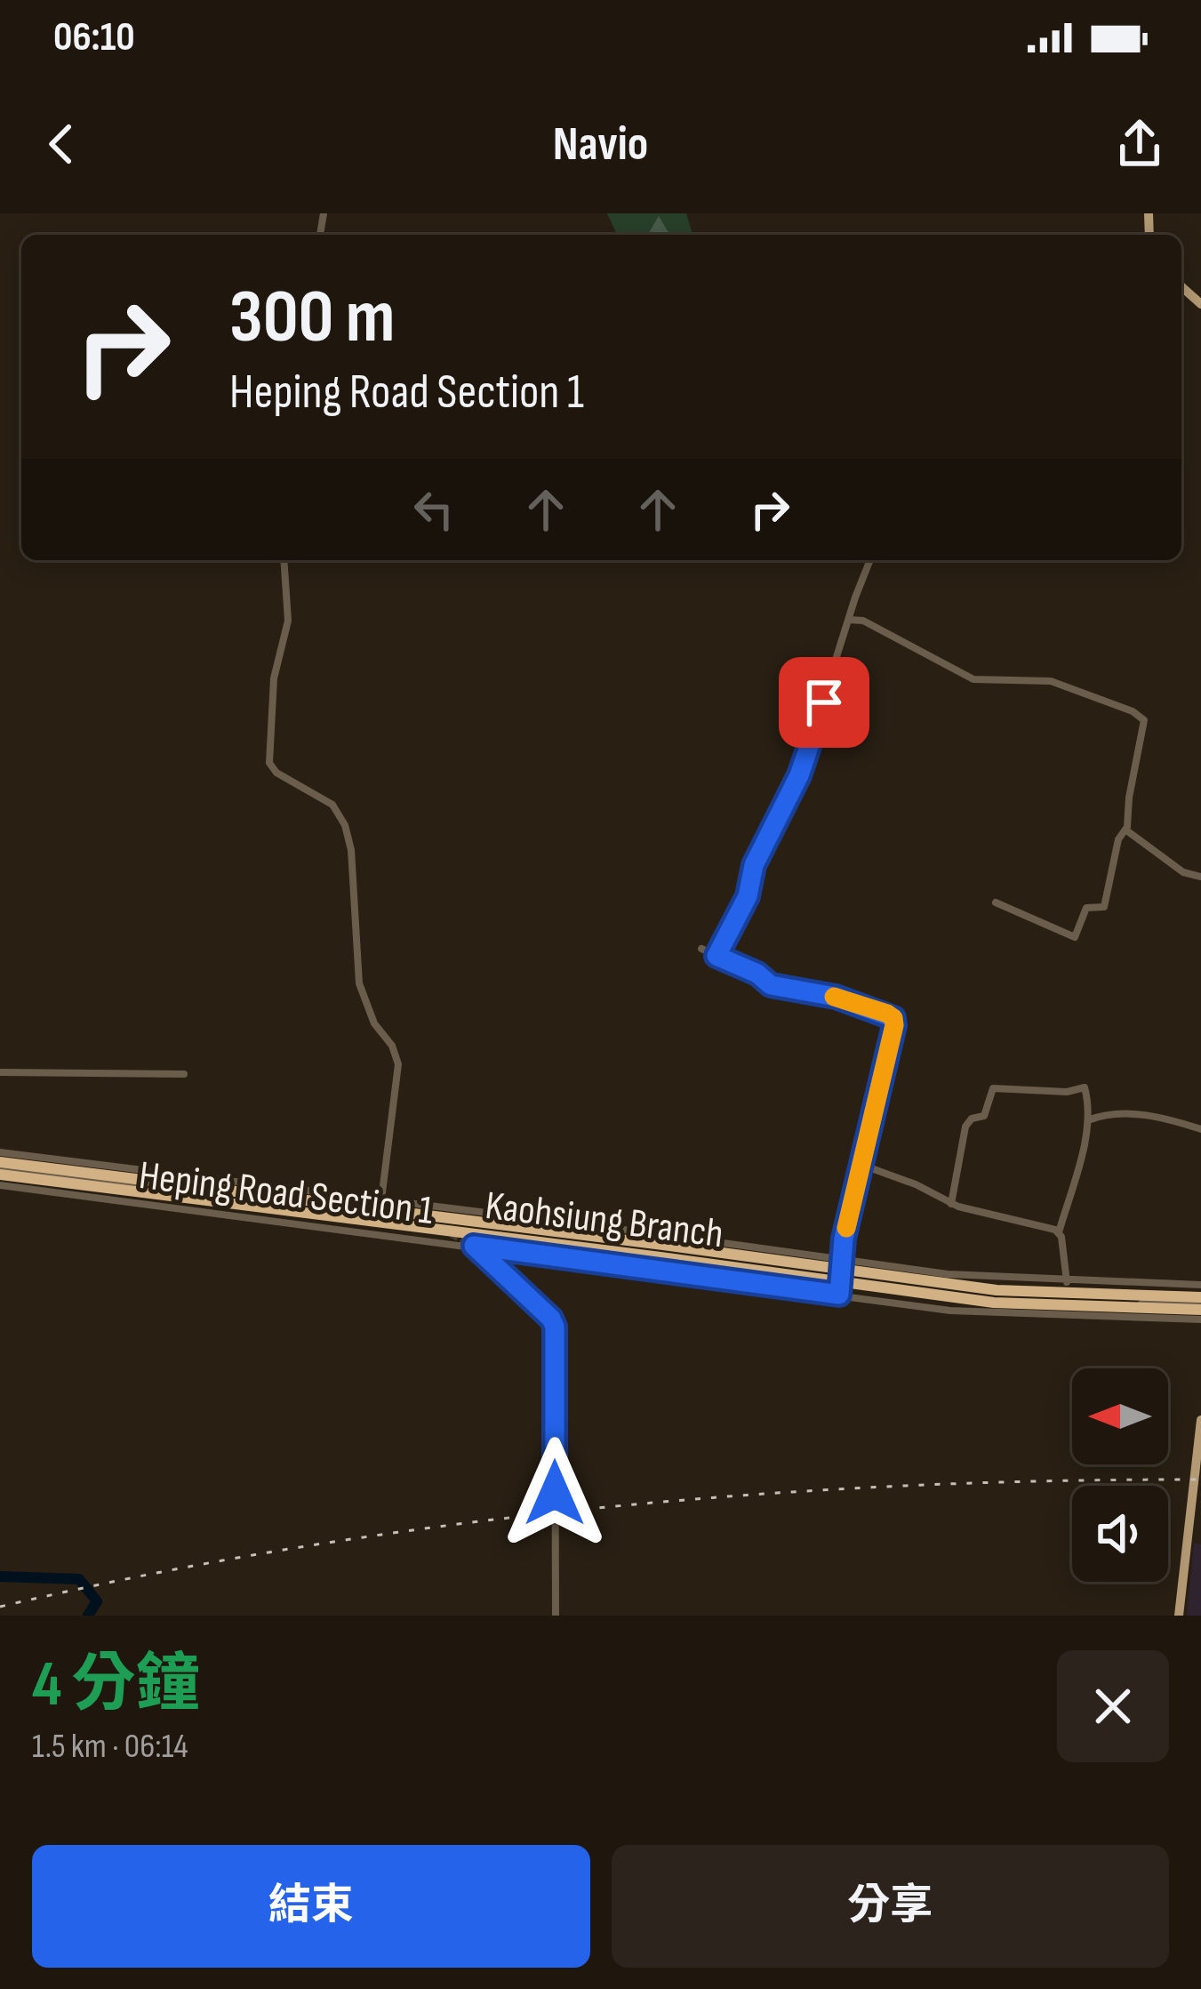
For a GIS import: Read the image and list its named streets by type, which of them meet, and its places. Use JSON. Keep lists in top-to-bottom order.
{
  "streets": {
    "highway": ["Kaohsiung Branch"],
    "street": ["Heping Road Section 1"]
  },
  "crossings": [
    ["Heping Road Section 1", "Kaohsiung Branch"]
  ],
  "north": "left",
  "page": {
    "status": "06:10",
    "header": "Navio",
    "turn": ["300 m", "Heping Road Section 1"],
    "heading": ["4 分鐘", "1.5 km · 06:14"],
    "buttons": ["結束", "分享"]
  }
}
